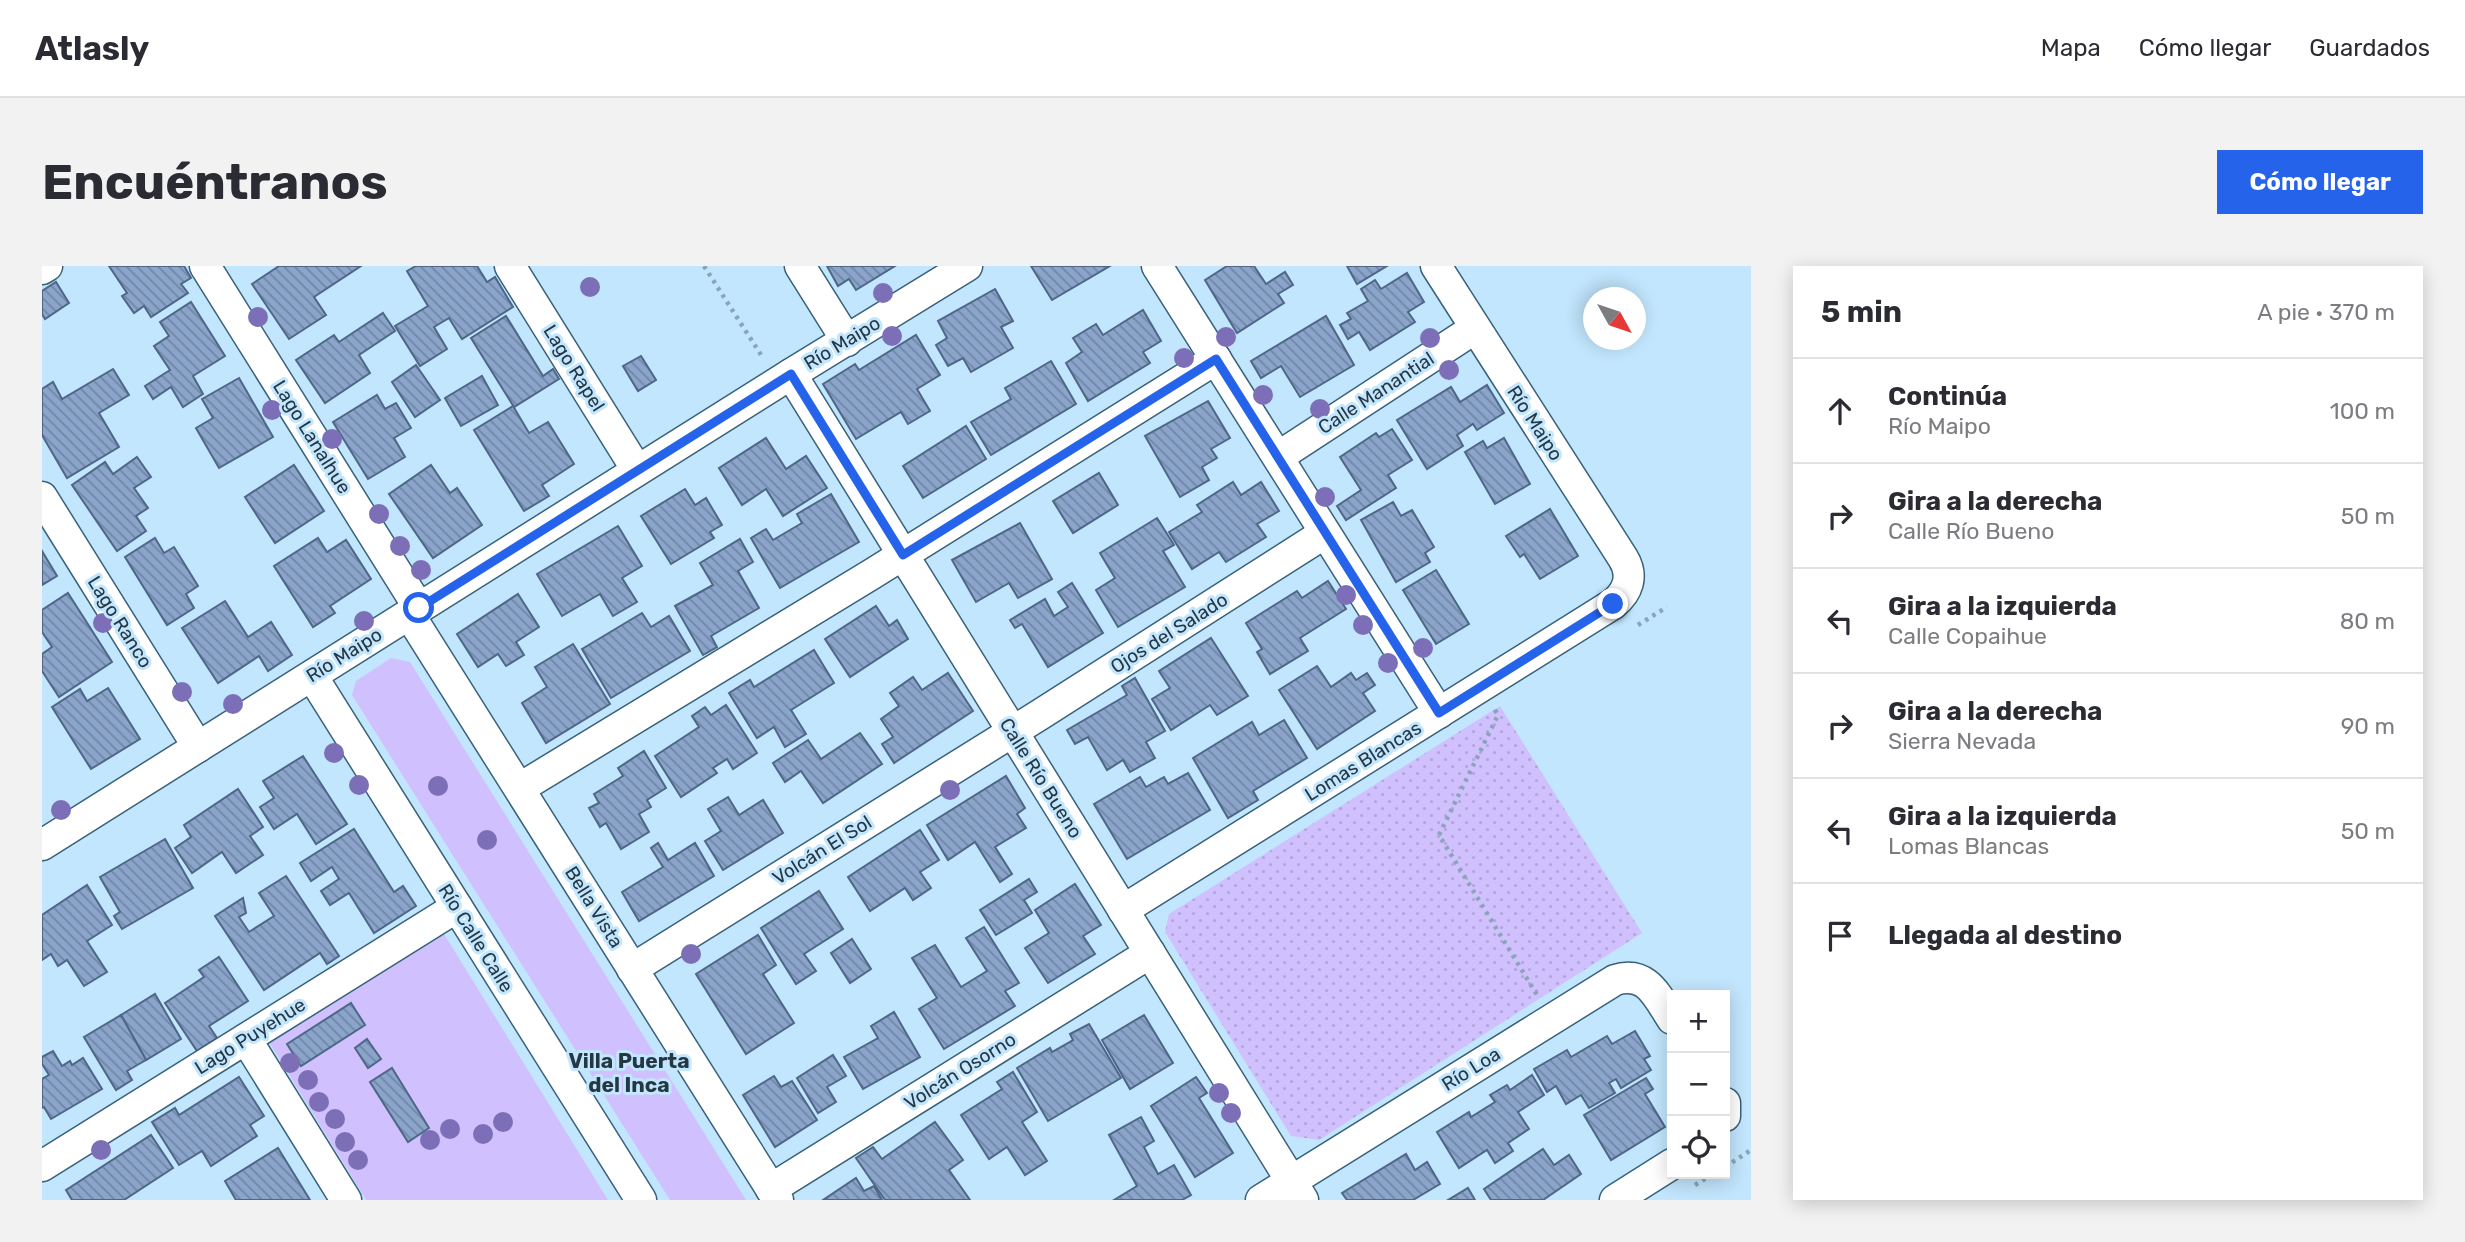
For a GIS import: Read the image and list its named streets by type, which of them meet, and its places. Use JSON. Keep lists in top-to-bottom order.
{
  "streets": {
    "street": [
      "Río Maipo",
      "Lago Rapel",
      "Calle Manantial",
      "Lago Lanalhue",
      "Lago Ranco",
      "Ojos del Salado",
      "Lomas Blancas",
      "Calle Río Bueno",
      "Volcán El Sol",
      "Bella Vista",
      "Río Calle Calle",
      "Lago Puyehue",
      "Río Loa",
      "Volcán Osorno"
    ]
  },
  "crossings": [
    ["Río Maipo", "Lago Rapel"],
    ["Río Maipo", "Calle Manantial"],
    ["Río Maipo", "Lago Lanalhue"],
    ["Río Maipo", "Lago Ranco"],
    ["Río Maipo", "Lomas Blancas"],
    ["Río Maipo", "Calle Río Bueno"],
    ["Río Maipo", "Bella Vista"],
    ["Río Maipo", "Río Calle Calle"],
    ["Lago Lanalhue", "Bella Vista"],
    ["Ojos del Salado", "Calle Río Bueno"],
    ["Ojos del Salado", "Volcán El Sol"],
    ["Lomas Blancas", "Calle Río Bueno"],
    ["Calle Río Bueno", "Volcán El Sol"],
    ["Calle Río Bueno", "Río Loa"],
    ["Calle Río Bueno", "Volcán Osorno"],
    ["Volcán El Sol", "Bella Vista"],
    ["Bella Vista", "Volcán Osorno"],
    ["Río Calle Calle", "Lago Puyehue"]
  ],
  "districts": ["Villa Puerta del Inca"],
  "north": "bottom right",
  "page": {
    "header": "Atlasly",
    "nav": ["Mapa", "Cómo llegar", "Guardados"],
    "buttons": "Cómo llegar",
    "title": "Encuéntranos",
    "heading": ["5 min", "A pie · 370 m"],
    "list": [
      ["Continúa", "Río Maipo", "100 m"],
      ["Gira a la derecha", "Calle Río Bueno", "50 m"],
      ["Gira a la izquierda", "Calle Copaihue", "80 m"],
      ["Gira a la derecha", "Sierra Nevada", "90 m"],
      ["Gira a la izquierda", "Lomas Blancas", "50 m"],
      "Llegada al destino"
    ],
    "map_buttons": ["+", "−"]
  }
}
